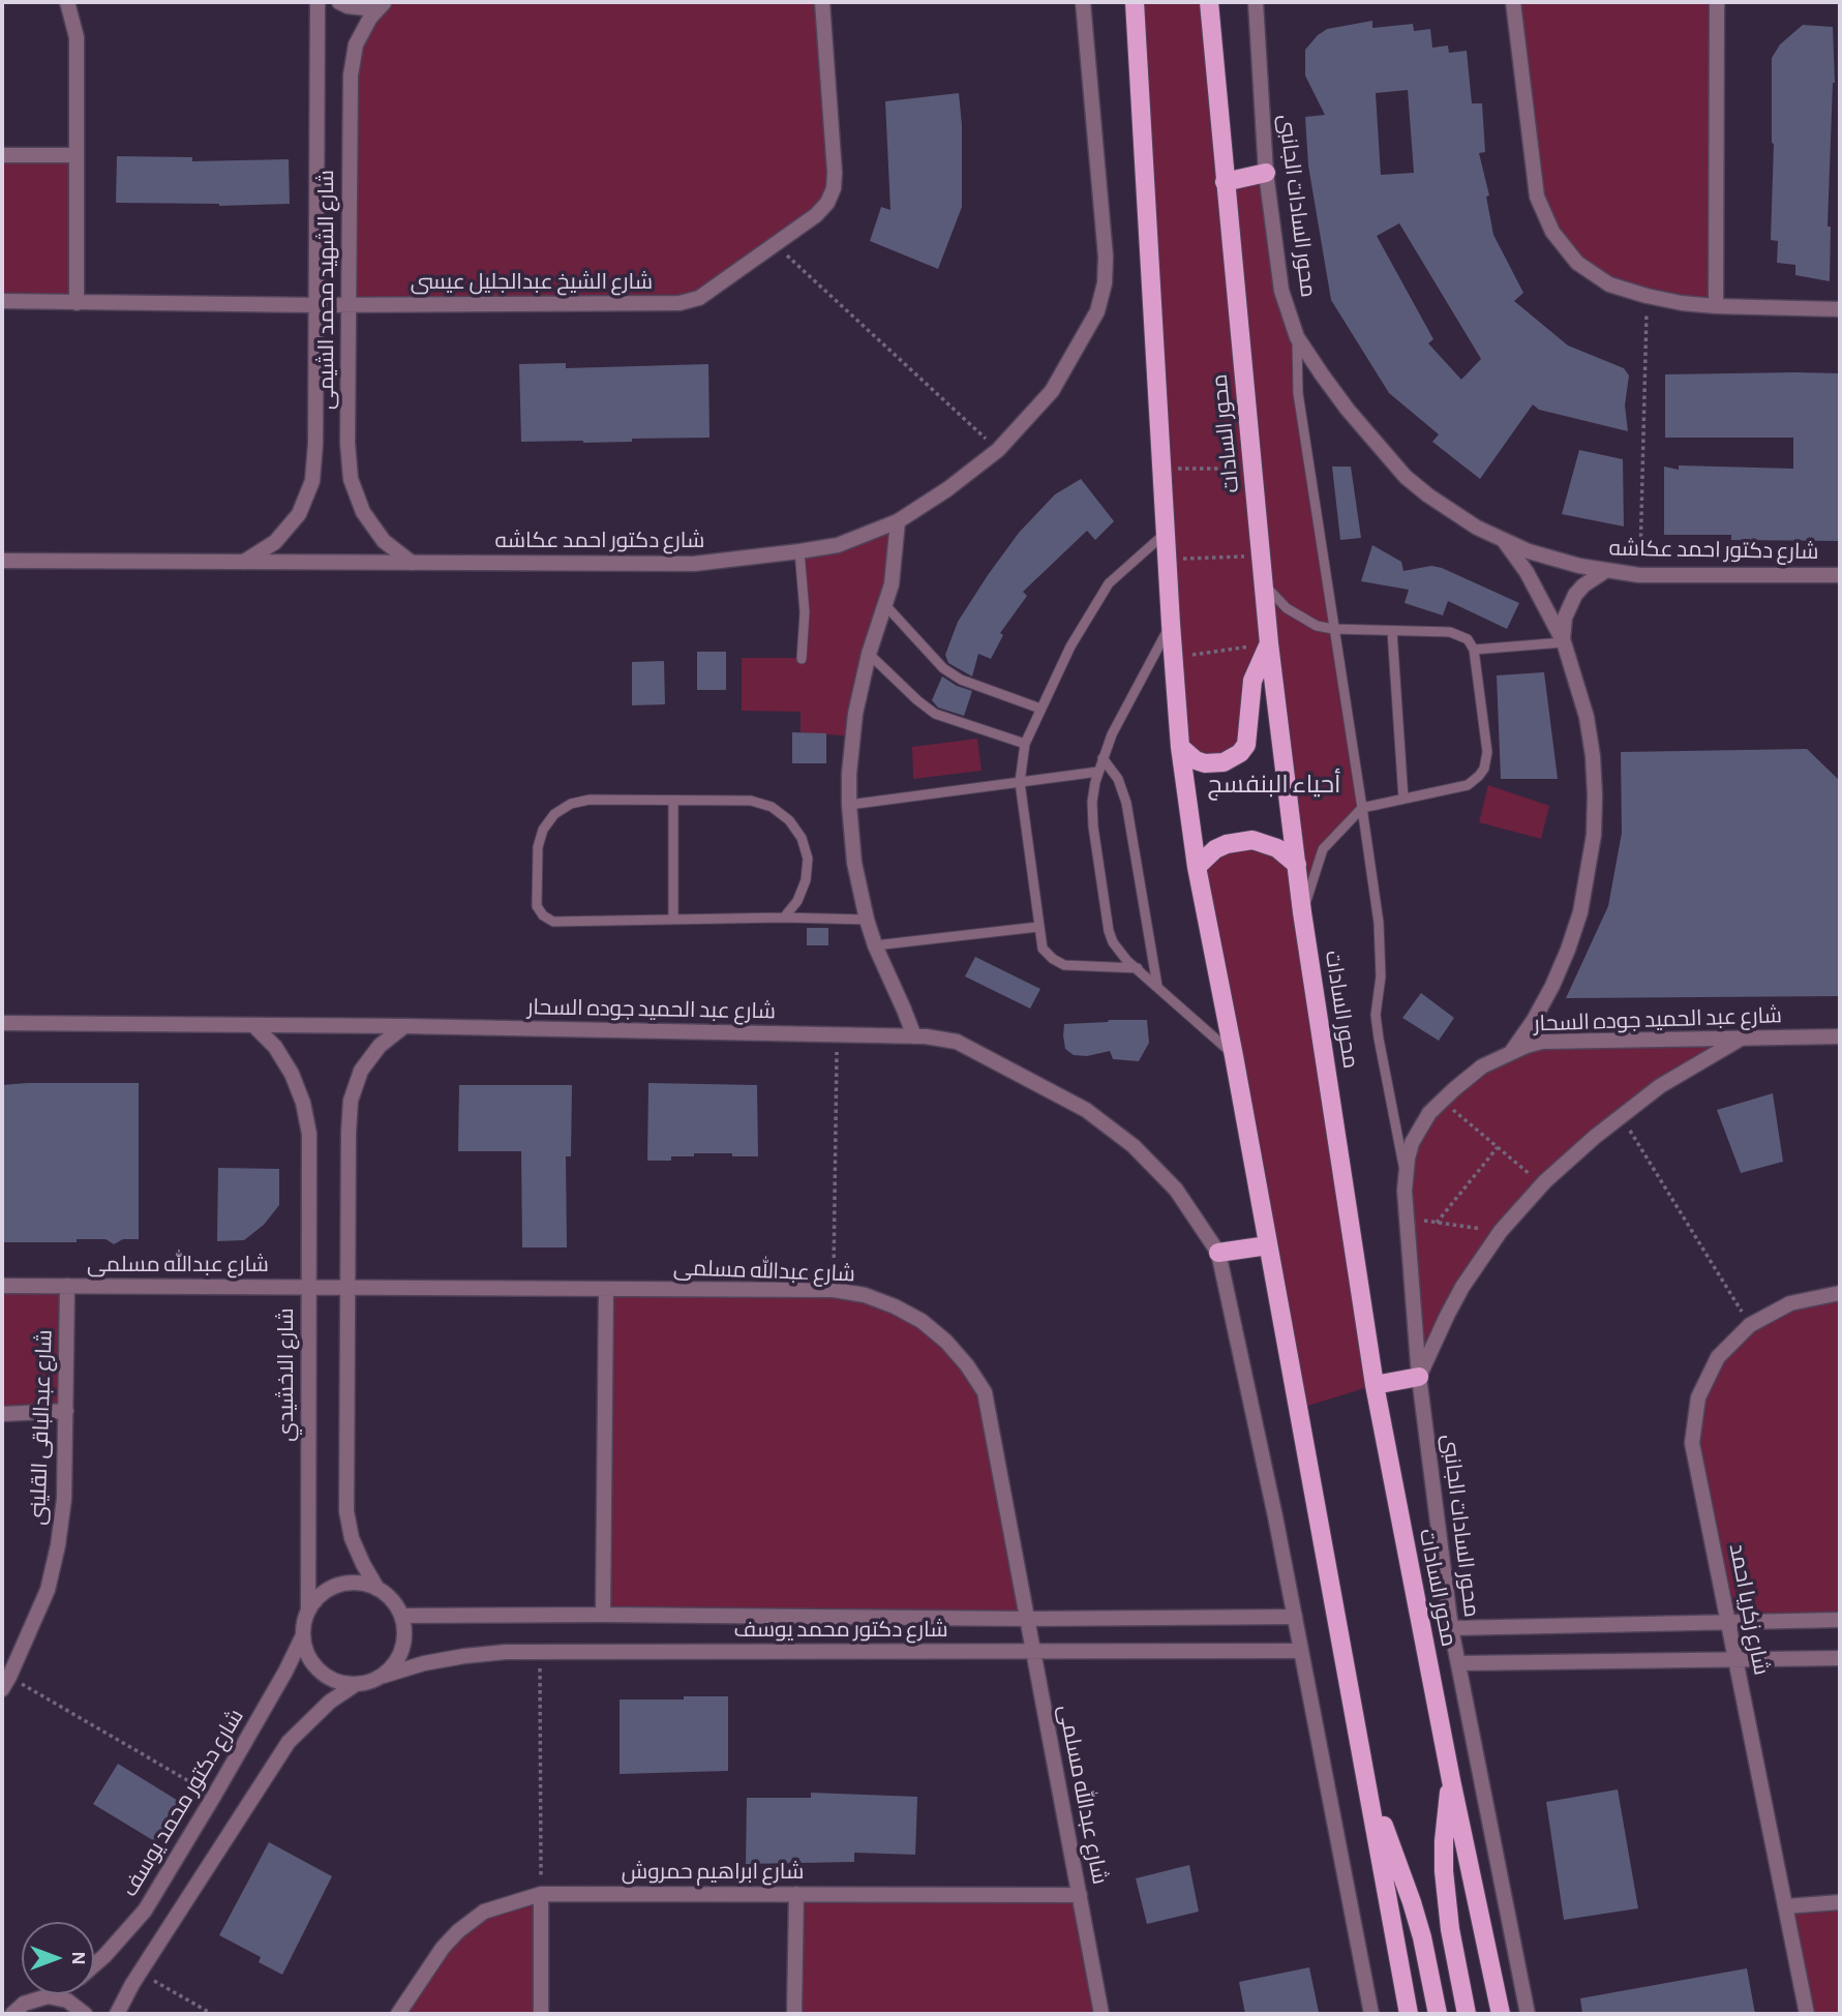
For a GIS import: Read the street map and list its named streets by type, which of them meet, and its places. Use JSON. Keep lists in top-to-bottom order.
{
  "streets": {
    "main road": ["محور السادات"],
    "street": [
      "محور السادات الجانبى",
      "شارع الشيخ عبدالجليل عيسى",
      "شارع الشهيد محمد الشيمى",
      "شارع دكتور احمد عكاشه",
      "شارع عبد الحميد جوده السحار",
      "شارع عبدالله مسلمى",
      "شارع الاخشيدي",
      "شارع عبدالباقى القلينى",
      "شارع زكريا احمد",
      "شارع دكتور محمد يوسف",
      "شارع ابراهيم حمروش"
    ]
  },
  "crossings": [
    ["محور السادات الجانبى", "شارع دكتور احمد عكاشه"],
    ["محور السادات الجانبى", "شارع عبد الحميد جوده السحار"],
    ["شارع الشيخ عبدالجليل عيسى", "شارع الشهيد محمد الشيمى"],
    ["شارع الشهيد محمد الشيمى", "شارع دكتور احمد عكاشه"],
    ["شارع عبد الحميد جوده السحار", "شارع الاخشيدي"],
    ["شارع عبدالله مسلمى", "شارع الاخشيدي"],
    ["شارع عبدالله مسلمى", "شارع عبدالباقى القلينى"],
    ["شارع عبدالله مسلمى", "شارع دكتور محمد يوسف"],
    ["شارع عبدالله مسلمى", "شارع ابراهيم حمروش"],
    ["شارع الاخشيدي", "شارع دكتور محمد يوسف"]
  ],
  "districts": ["أحياء البنفسج"],
  "north": "right"
}
